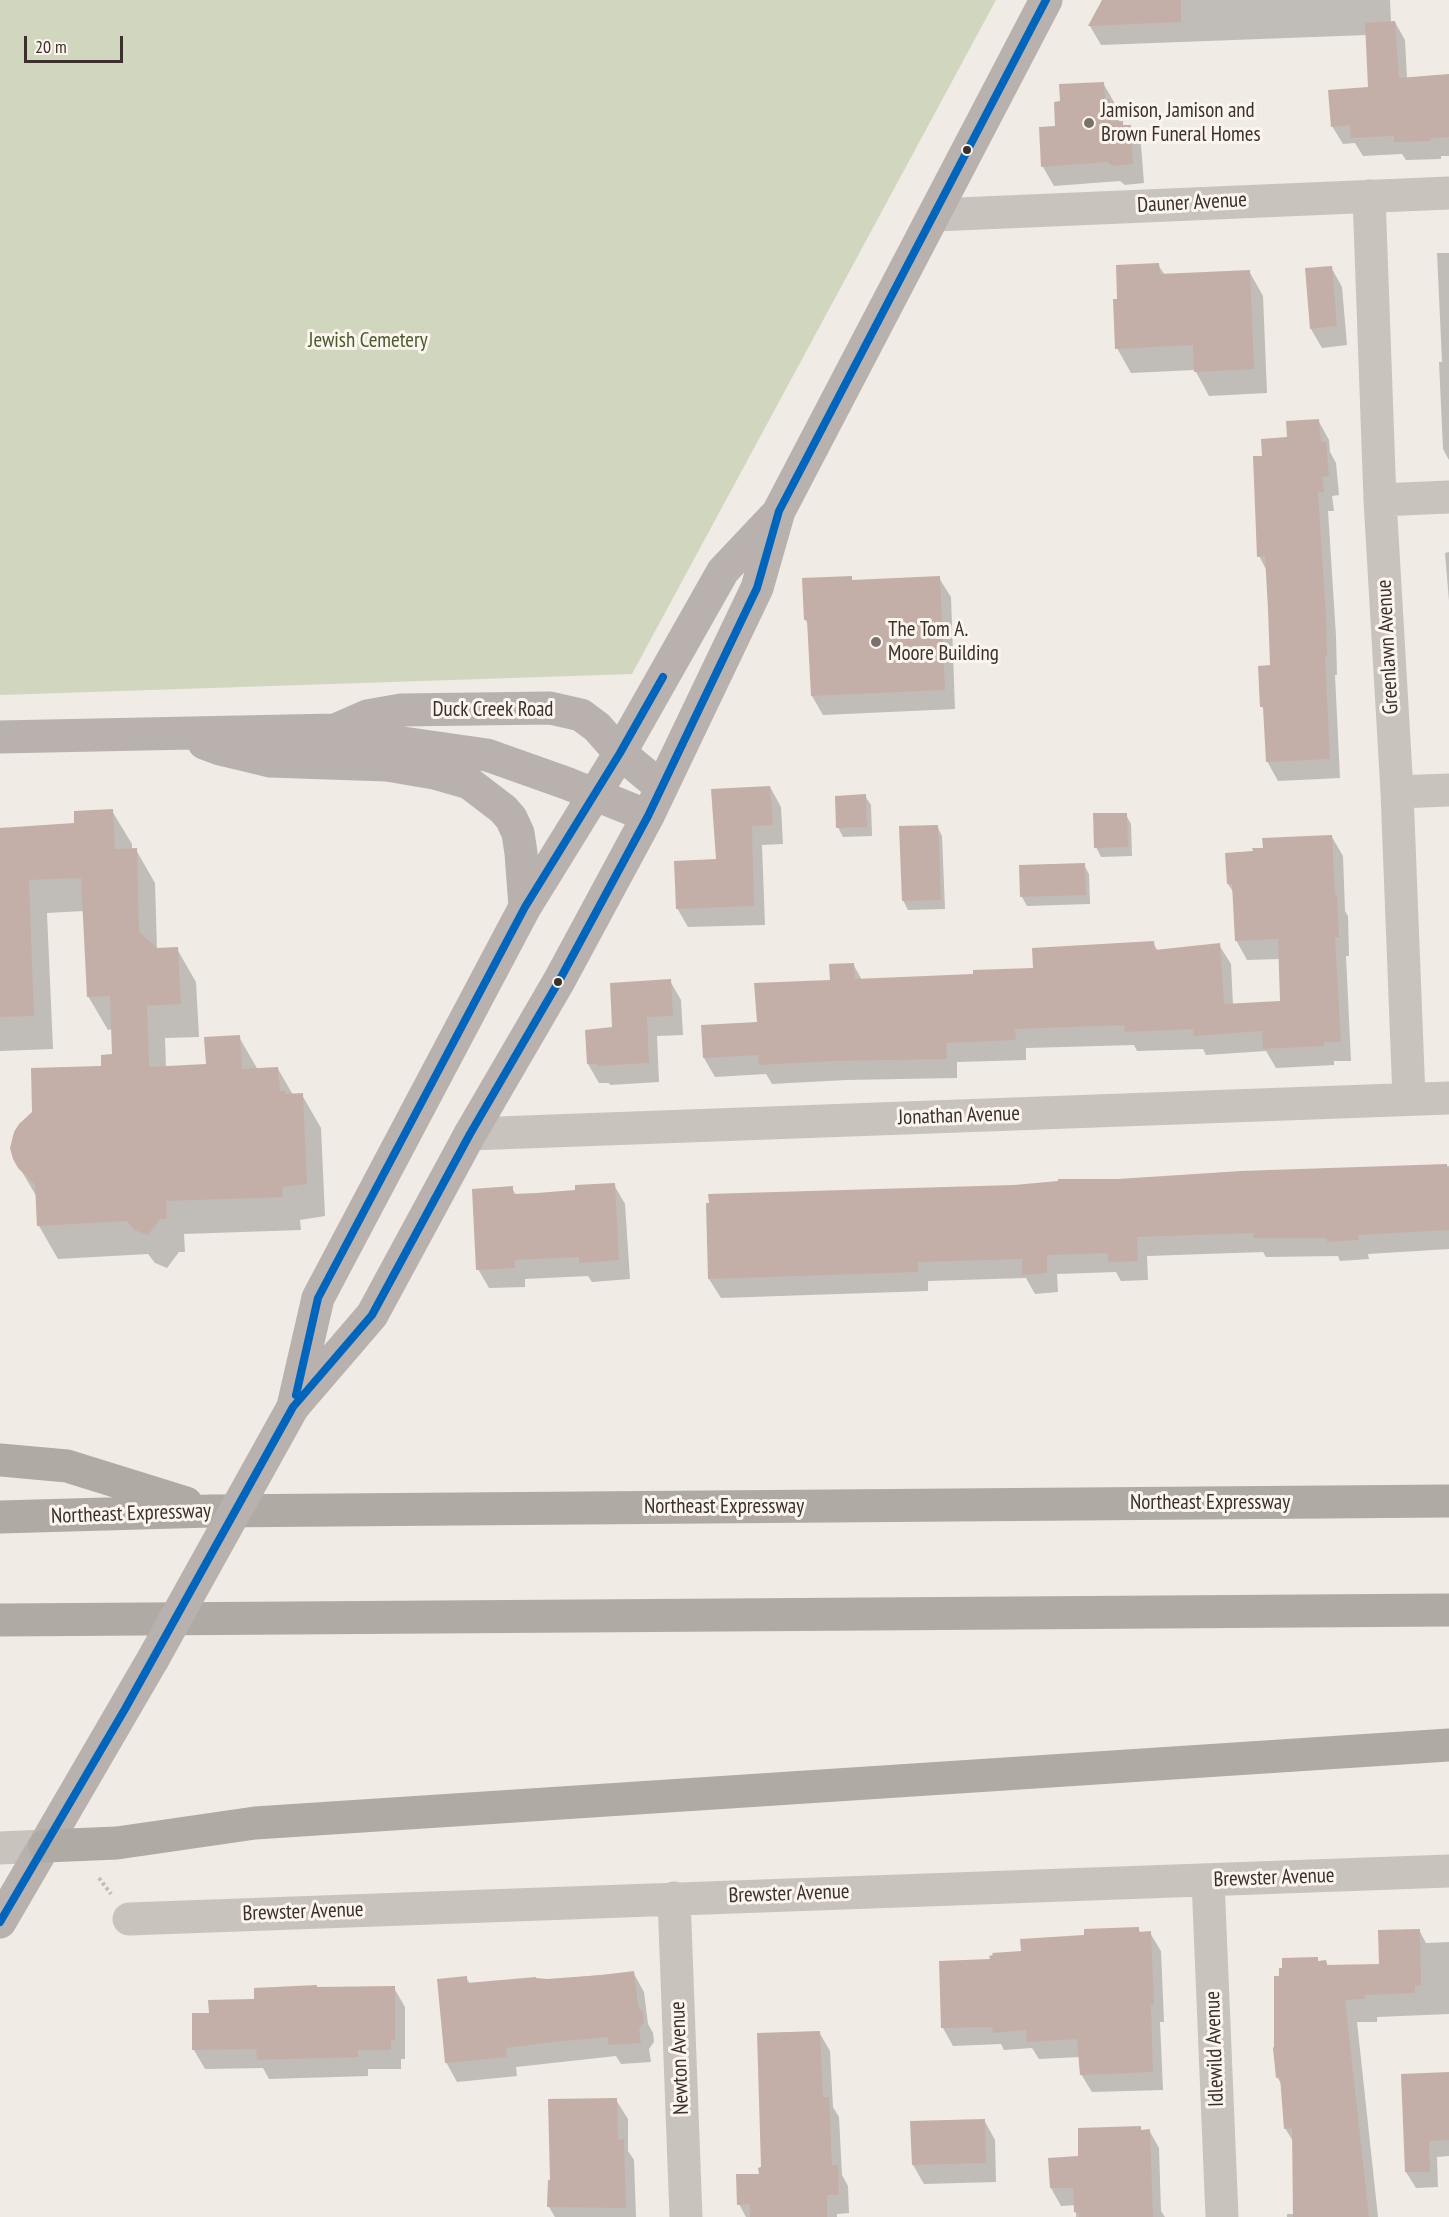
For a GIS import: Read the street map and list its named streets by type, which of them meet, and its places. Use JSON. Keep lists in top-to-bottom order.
{
  "streets": {
    "highway": ["Northeast Expressway"],
    "main road": ["Duck Creek Road"],
    "street": [
      "Dauner Avenue",
      "Greenlawn Avenue",
      "Jonathan Avenue",
      "Brewster Avenue",
      "Idlewild Avenue",
      "Newton Avenue"
    ]
  },
  "crossings": [
    ["Dauner Avenue", "Greenlawn Avenue"],
    ["Greenlawn Avenue", "Jonathan Avenue"],
    ["Brewster Avenue", "Idlewild Avenue"],
    ["Brewster Avenue", "Newton Avenue"]
  ],
  "parks": ["Jewish Cemetery"],
  "places": ["Jamison, Jamison and Brown Funeral Homes", "The Tom A. Moore Building"],
  "scale_bar": "20 m"
}
